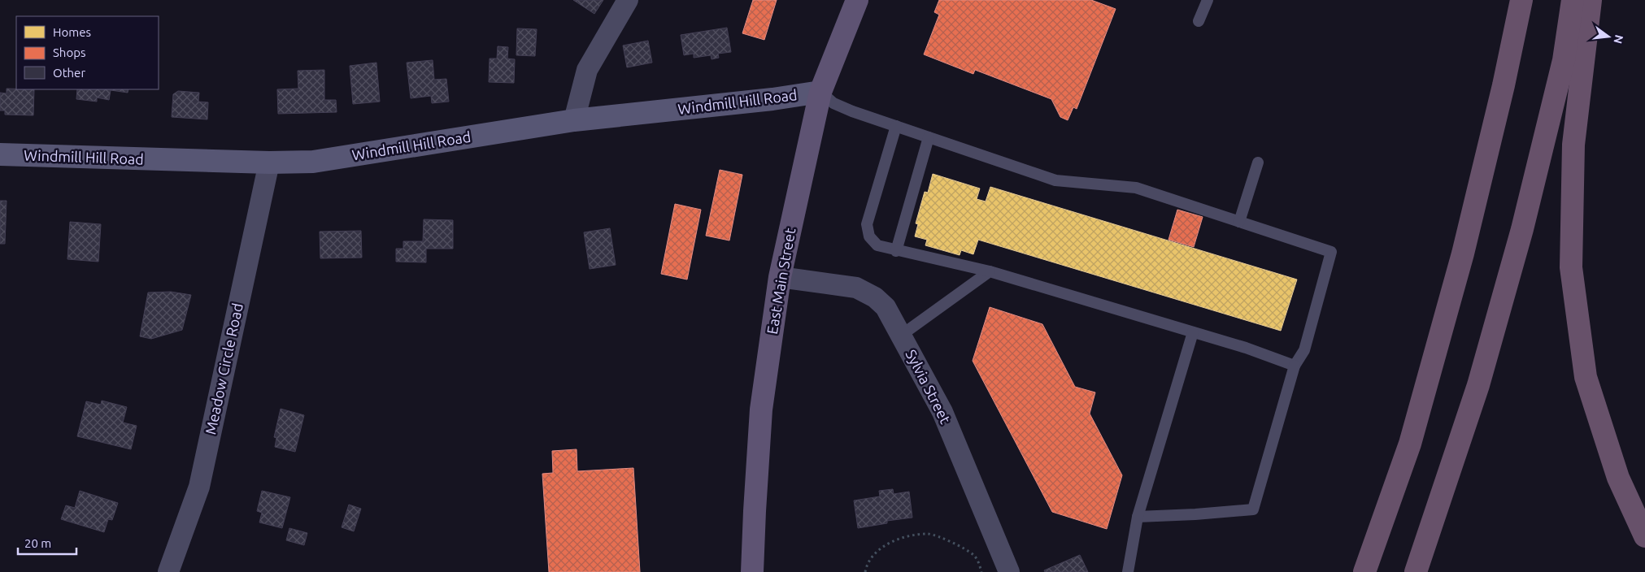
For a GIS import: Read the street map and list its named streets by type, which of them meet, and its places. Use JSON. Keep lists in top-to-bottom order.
{
  "streets": {
    "main road": ["East Main Street"],
    "street": ["Windmill Hill Road", "Meadow Circle Road", "Sylvia Street"]
  },
  "crossings": [
    ["Windmill Hill Road", "East Main Street"],
    ["Windmill Hill Road", "Meadow Circle Road"],
    ["East Main Street", "Sylvia Street"]
  ],
  "legend": ["Homes", "Shops", "Other"],
  "scale_bar": "20 m",
  "north": "right"
}
